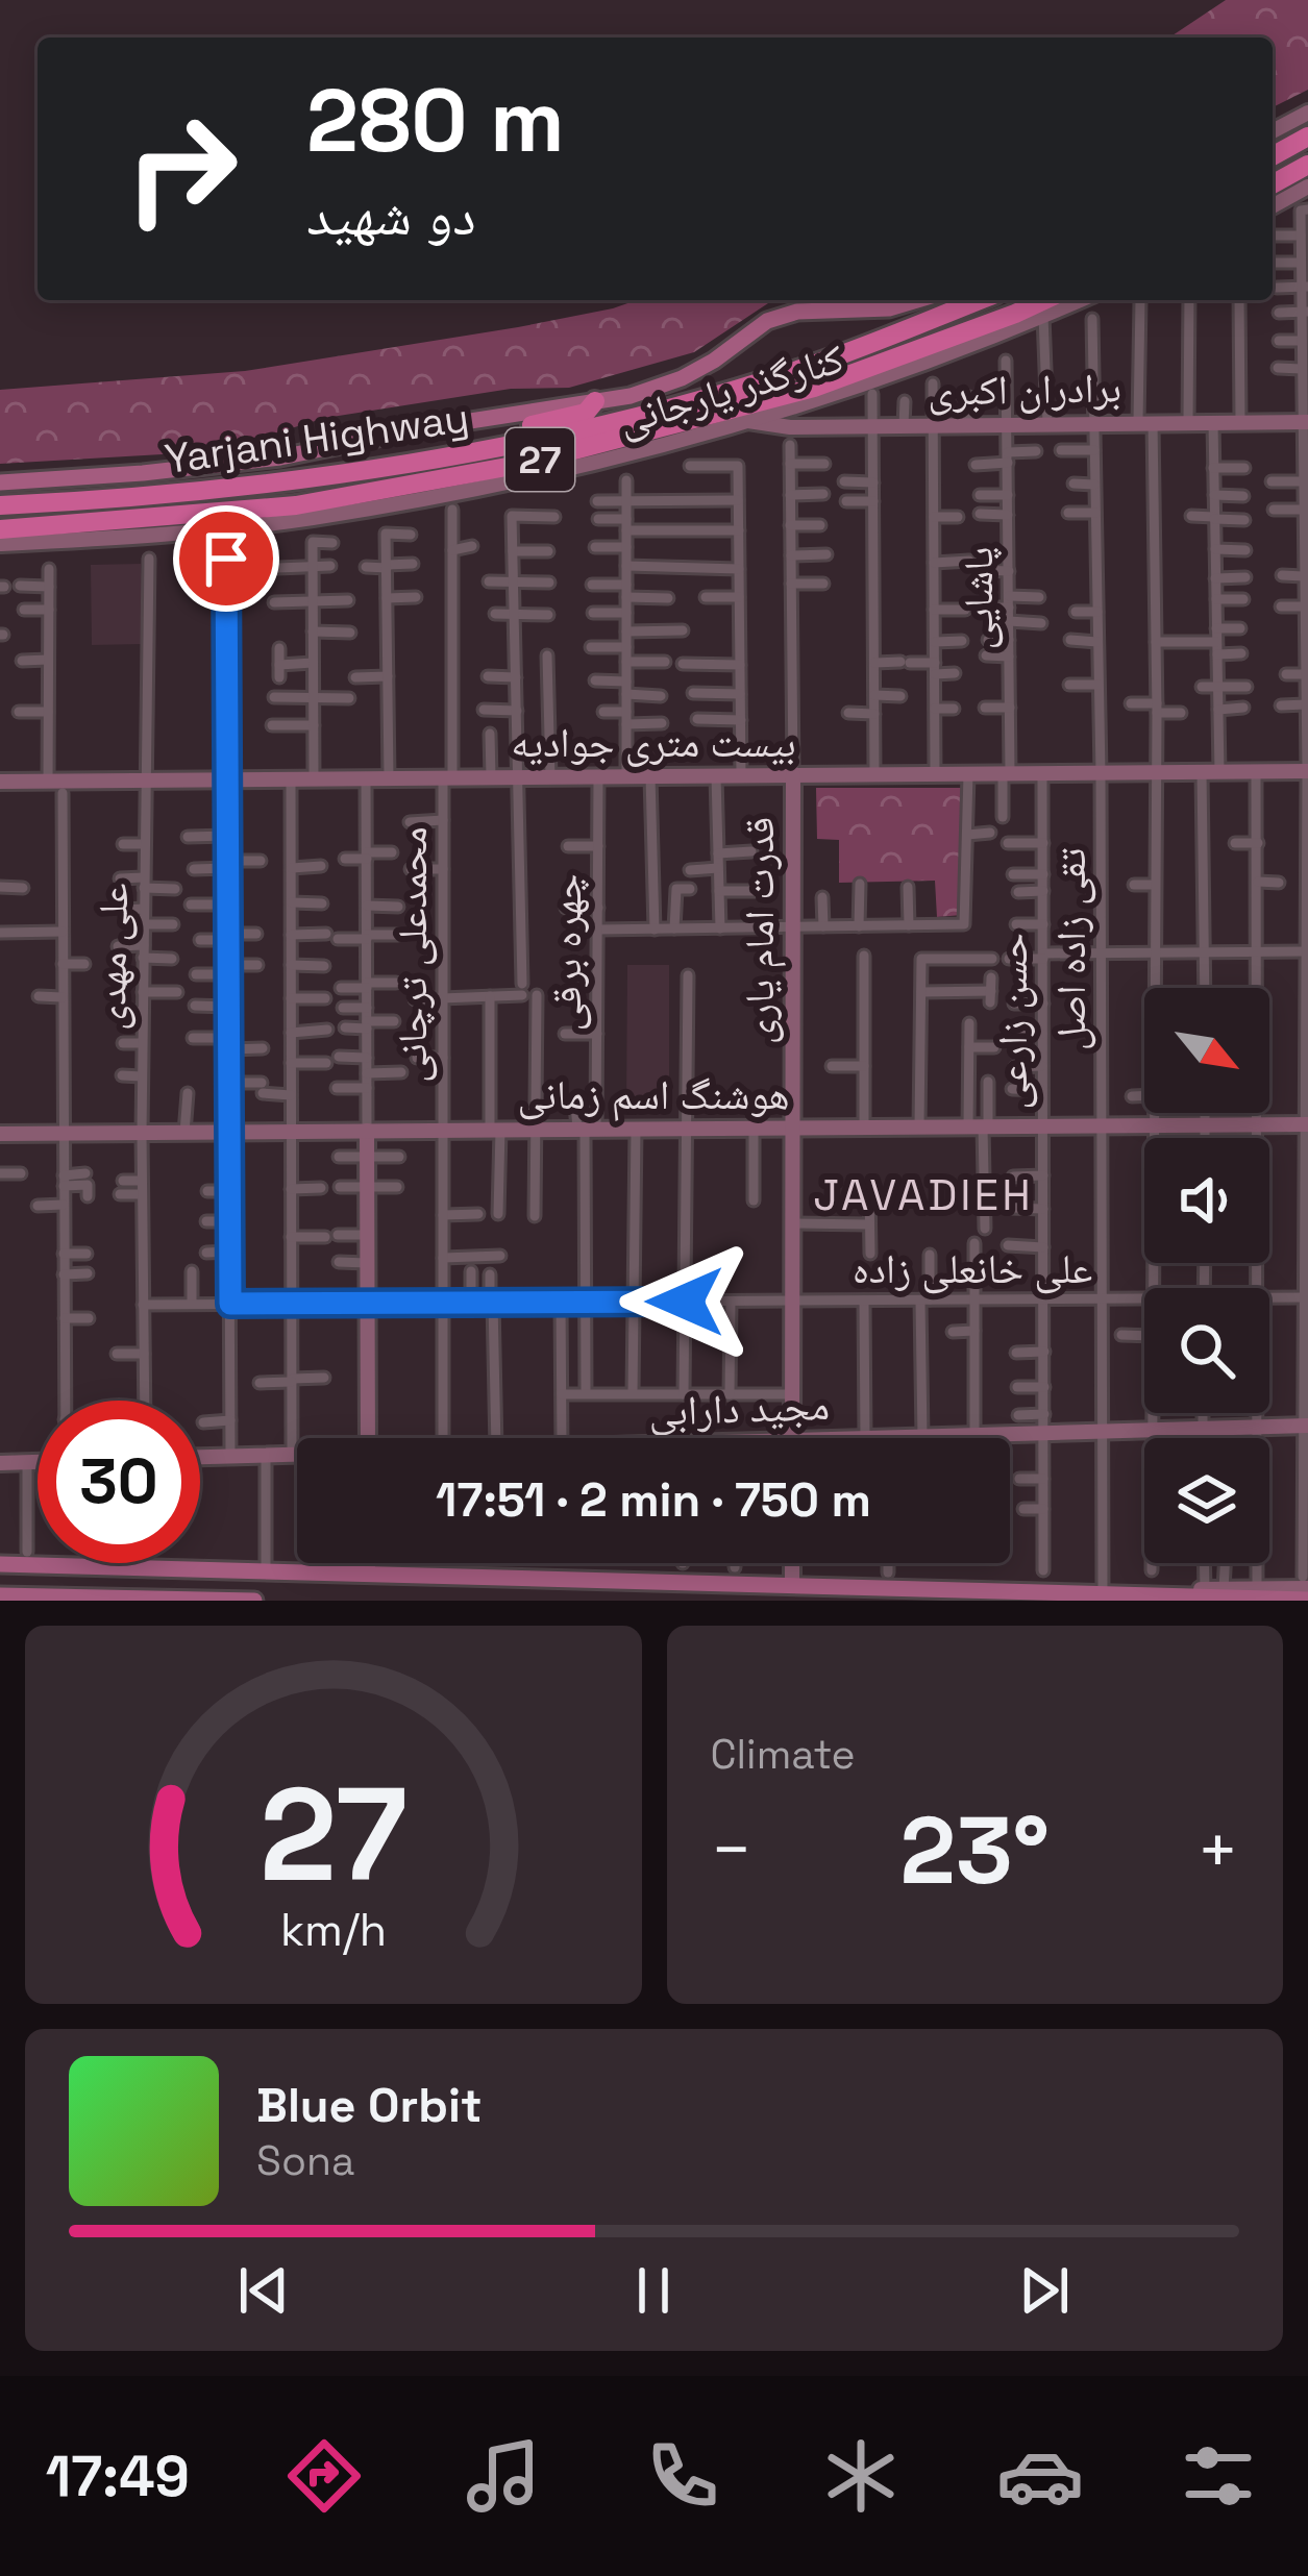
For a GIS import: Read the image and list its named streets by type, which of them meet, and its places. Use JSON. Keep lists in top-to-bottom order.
{
  "streets": {
    "highway": ["Yarjani Highway", "27"],
    "main road": ["کنارگذر یارجانی"],
    "street": [
      "برادران اکبری",
      "پاشایی",
      "بیست متری جوادیه",
      "قدرت امام یاری",
      "تقی زاده اصل",
      "چهره برقی",
      "محمدعلی ترچانی",
      "علی مهدی",
      "حسن زارعی",
      "هوشنگ اسم زمانی",
      "علی خانعلی زاده",
      "مجید دارابی"
    ]
  },
  "crossings": [
    ["کنارگذر یارجانی", "برادران اکبری"],
    ["برادران اکبری", "پاشایی"],
    ["برادران اکبری", "تقی زاده اصل"],
    ["پاشایی", "بیست متری جوادیه"],
    ["بیست متری جوادیه", "قدرت امام یاری"],
    ["بیست متری جوادیه", "تقی زاده اصل"],
    ["بیست متری جوادیه", "چهره برقی"],
    ["بیست متری جوادیه", "محمدعلی ترچانی"],
    ["بیست متری جوادیه", "علی مهدی"],
    ["بیست متری جوادیه", "حسن زارعی"],
    ["قدرت امام یاری", "هوشنگ اسم زمانی"],
    ["قدرت امام یاری", "علی خانعلی زاده"],
    ["تقی زاده اصل", "هوشنگ اسم زمانی"],
    ["تقی زاده اصل", "علی خانعلی زاده"],
    ["تقی زاده اصل", "مجید دارابی"],
    ["چهره برقی", "هوشنگ اسم زمانی"],
    ["محمدعلی ترچانی", "هوشنگ اسم زمانی"],
    ["محمدعلی ترچانی", "علی خانعلی زاده"],
    ["علی مهدی", "هوشنگ اسم زمانی"],
    ["علی مهدی", "علی خانعلی زاده"],
    ["حسن زارعی", "هوشنگ اسم زمانی"],
    ["حسن زارعی", "علی خانعلی زاده"],
    ["حسن زارعی", "مجید دارابی"]
  ],
  "districts": ["JAVADIEH"],
  "north": "bottom right",
  "page": {
    "turn": ["280 m", "دو شهید"],
    "limit": "30",
    "trip": "17:51 · 2 min · 750 m",
    "tile": "Climate",
    "heat": ["−", "23°", "+"],
    "song": ["Blue Orbit", "Sona"],
    "tabs": "17:49",
    "gauge": ["27", "km/h"]
  }
}
